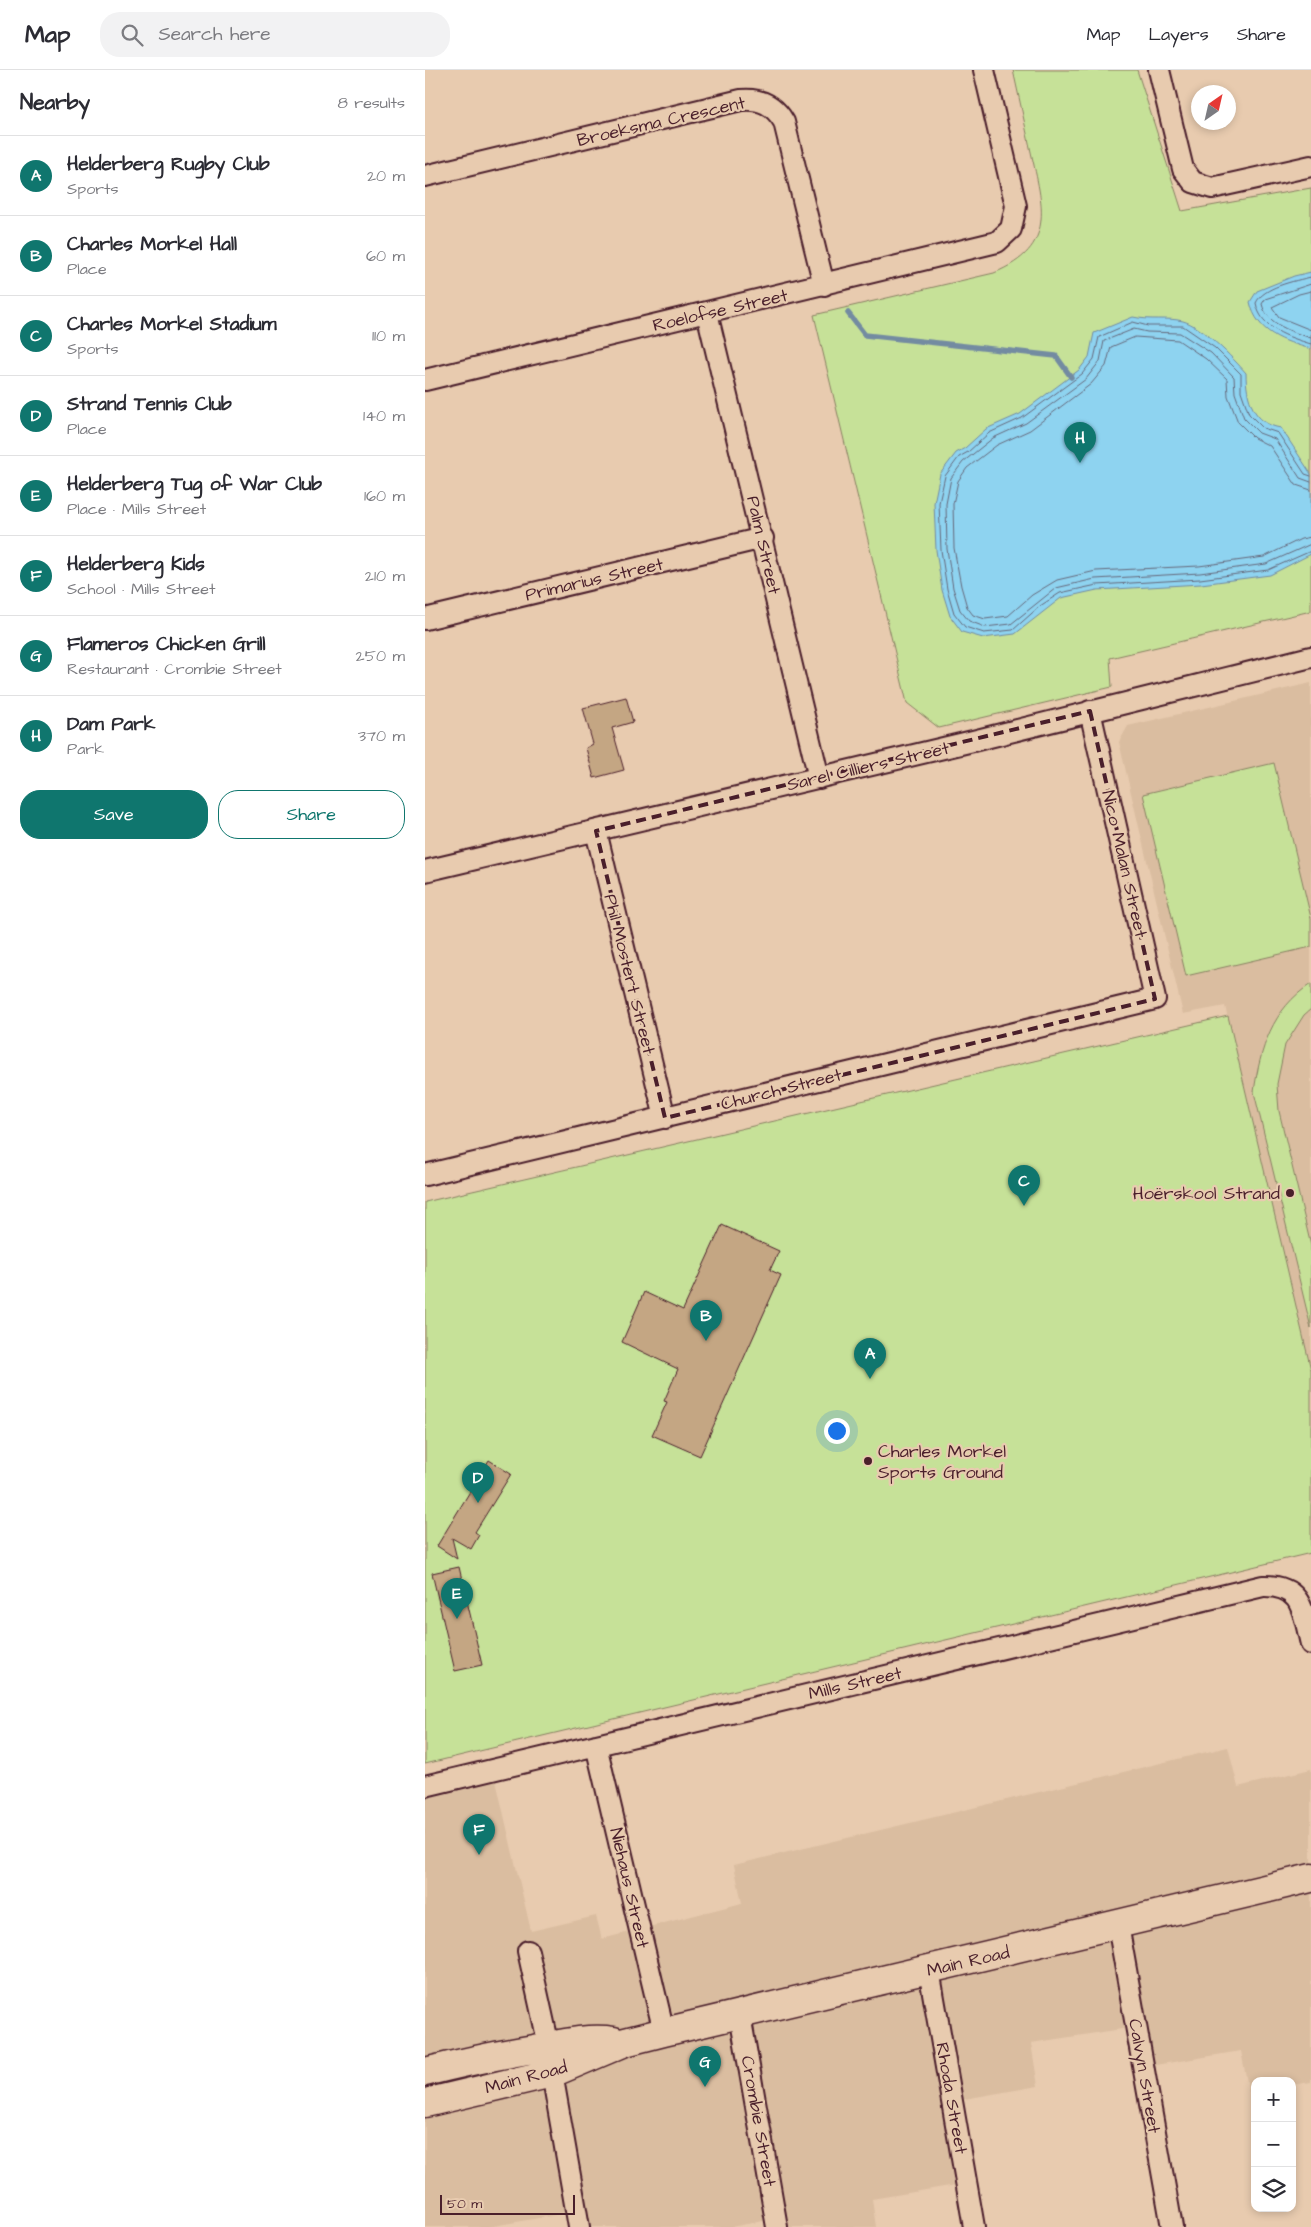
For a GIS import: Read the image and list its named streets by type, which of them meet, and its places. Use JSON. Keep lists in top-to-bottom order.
{
  "streets": {
    "main road": ["Main Road"],
    "street": [
      "Broeksma Crescent",
      "Roelofse Street",
      "Palm Street",
      "Primarius Street",
      "Sarel Cilliers Street",
      "Nico Malan Street",
      "Phil Mostert Street",
      "Church Street",
      "Mills Street",
      "Niehaus Street",
      "Calvyn Street",
      "Rhoda Street",
      "Crombie Street"
    ]
  },
  "crossings": [
    ["Broeksma Crescent", "Roelofse Street"],
    ["Roelofse Street", "Palm Street"],
    ["Palm Street", "Primarius Street"],
    ["Palm Street", "Sarel Cilliers Street"],
    ["Sarel Cilliers Street", "Nico Malan Street"],
    ["Sarel Cilliers Street", "Phil Mostert Street"],
    ["Nico Malan Street", "Church Street"],
    ["Phil Mostert Street", "Church Street"],
    ["Mills Street", "Niehaus Street"],
    ["Niehaus Street", "Main Road"],
    ["Main Road", "Calvyn Street"],
    ["Main Road", "Rhoda Street"],
    ["Main Road", "Crombie Street"]
  ],
  "places": ["Hoërskool Strand", "Charles Morkel Sports Ground"],
  "scale_bar": "50 m",
  "north": "top right",
  "page": {
    "header": "Map",
    "search": "Search here",
    "nav": ["Map", "Layers", "Share"],
    "heading": ["Nearby", "8 results"],
    "list": [
      {
        "mark": "A",
        "name": "Helderberg Rugby Club",
        "note": "Sports",
        "value": "20 m"
      },
      {
        "mark": "B",
        "name": "Charles Morkel Hall",
        "note": "Place",
        "value": "60 m"
      },
      {
        "mark": "C",
        "name": "Charles Morkel Stadium",
        "note": "Sports",
        "value": "110 m"
      },
      {
        "mark": "D",
        "name": "Strand Tennis Club",
        "note": "Place",
        "value": "140 m"
      },
      {
        "mark": "E",
        "name": "Helderberg Tug of War Club",
        "note": "Place · Mills Street",
        "value": "160 m"
      },
      {
        "mark": "F",
        "name": "Helderberg Kids",
        "note": "School · Mills Street",
        "value": "210 m"
      },
      {
        "mark": "G",
        "name": "Flameros Chicken Grill",
        "note": "Restaurant · Crombie Street",
        "value": "250 m"
      },
      {
        "mark": "H",
        "name": "Dam Park",
        "note": "Park",
        "value": "370 m"
      }
    ],
    "pins": [
      "H",
      "C",
      "B",
      "A",
      "D",
      "E",
      "F",
      "G"
    ],
    "buttons": ["Save", "Share"],
    "map_buttons": ["+", "−"],
    "scale": "50 m"
  }
}
